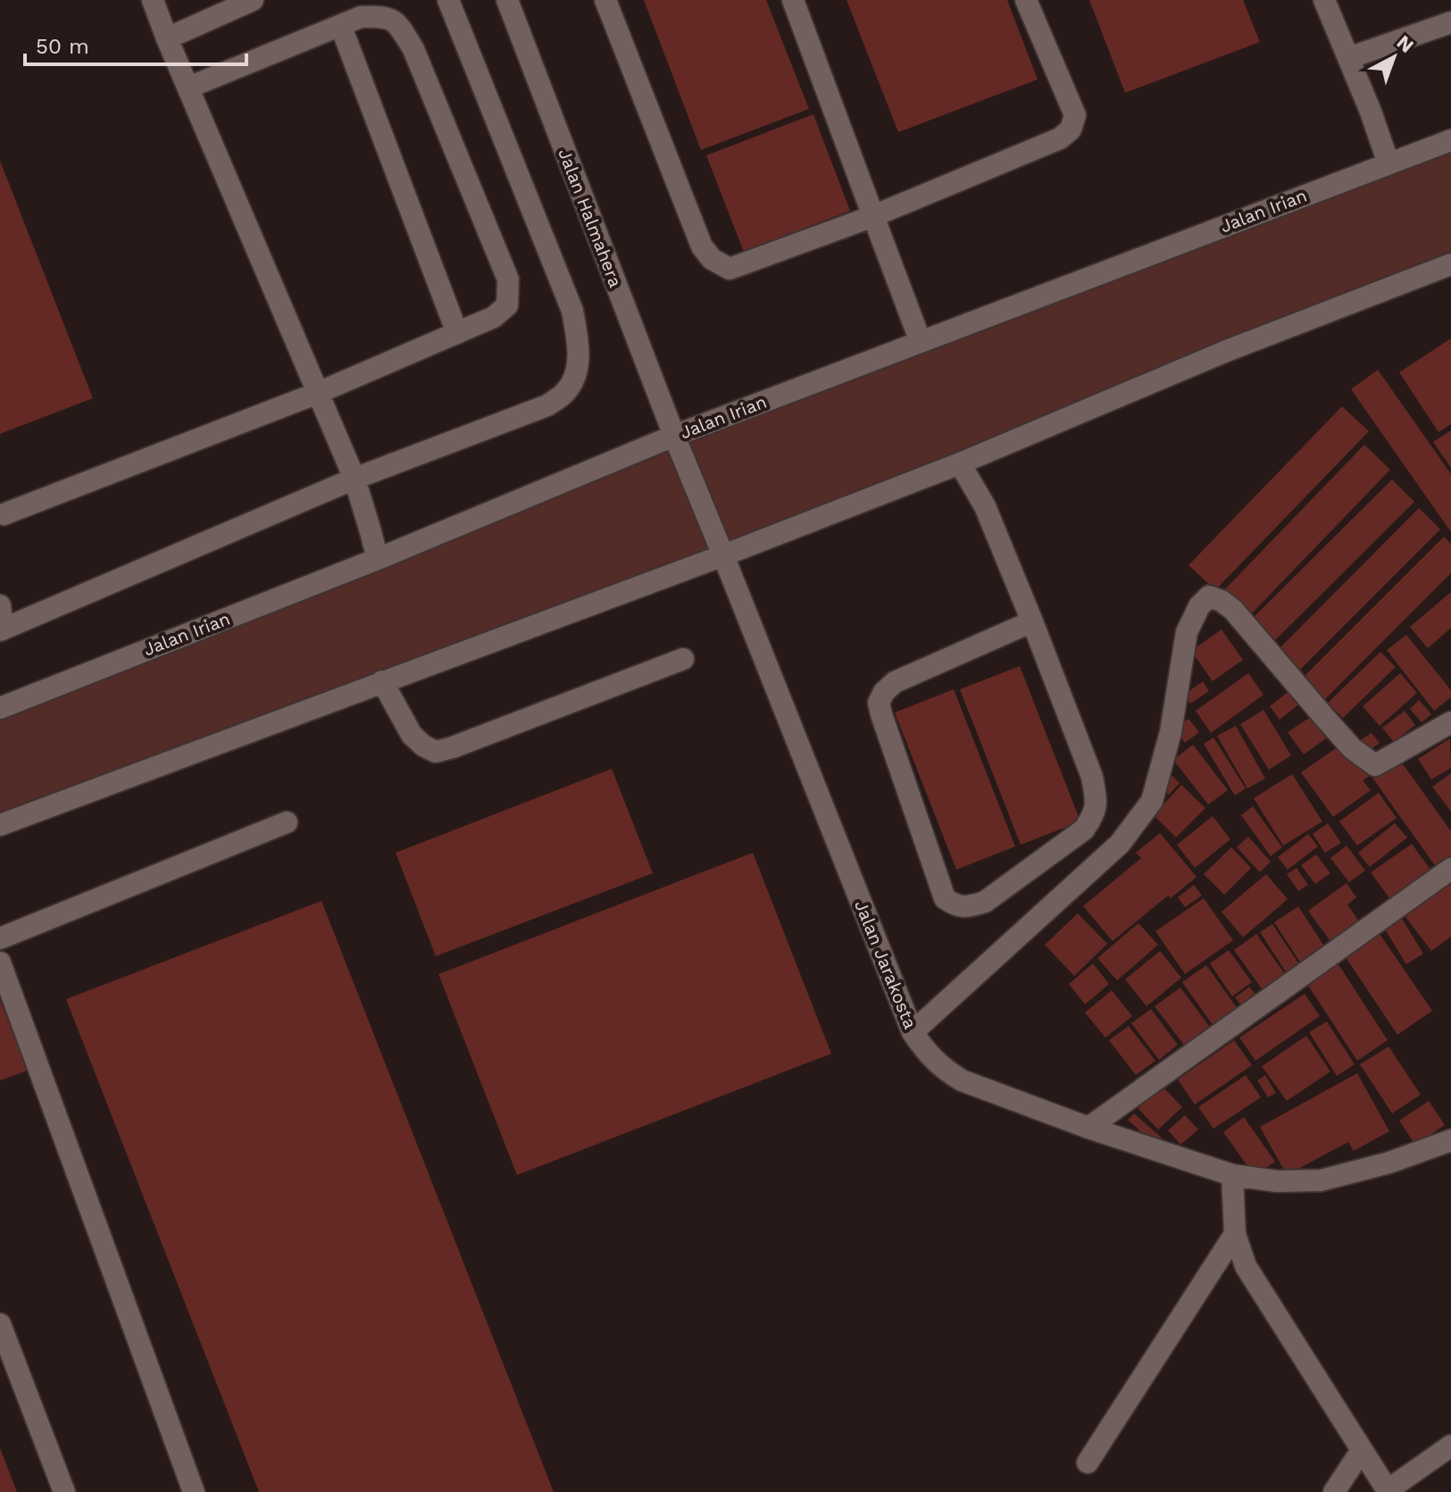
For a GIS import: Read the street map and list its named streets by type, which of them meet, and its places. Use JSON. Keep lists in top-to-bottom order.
{
  "streets": {
    "street": ["Jalan Irian", "Jalan Halmahera", "Jalan Jarakosta"]
  },
  "crossings": [
    ["Jalan Irian", "Jalan Halmahera"],
    ["Jalan Halmahera", "Jalan Jarakosta"]
  ],
  "scale_bar": "50 m",
  "north": "top right"
}
